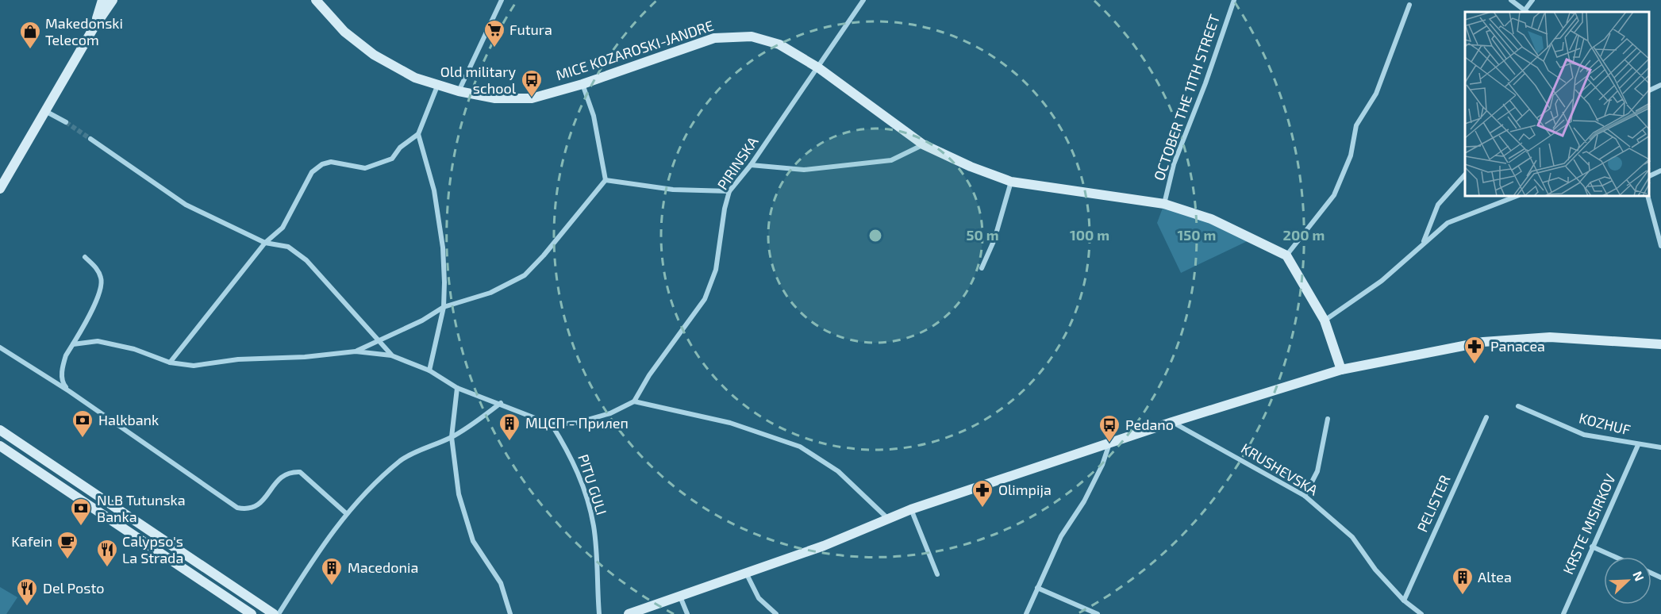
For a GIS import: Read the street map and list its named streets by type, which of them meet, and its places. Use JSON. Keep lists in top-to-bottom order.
{
  "streets": {
    "main road": ["MICE KOZAROSKI-JANDRE"],
    "street": [
      "OCTOBER THE 11TH STREET",
      "PIRINSKA",
      "KOZHUF",
      "KRUSHEVSKA",
      "PITU GULI",
      "PELISTER",
      "KRSTE MISIRKOV"
    ]
  },
  "crossings": [
    ["MICE KOZAROSKI-JANDRE", "OCTOBER THE 11TH STREET"],
    ["MICE KOZAROSKI-JANDRE", "PIRINSKA"],
    ["KOZHUF", "KRSTE MISIRKOV"],
    ["KRUSHEVSKA", "PELISTER"]
  ],
  "places": {
    "supermarket": ["Futura"],
    "shop": ["Makedonski Telecom"],
    "bus stop": ["Old military school", "Pedano"],
    "pharmacy": ["Panacea", "Olimpija"],
    "bank": ["Halkbank", "NLB Tutunska Banka"],
    "building": ["МЦСП - Прилеп", "Macedonia", "Altea"],
    "cafe": ["Kafein"],
    "restaurant": ["Calypso's La Strada", "Del Posto"]
  },
  "north": "top right",
  "rings": [
    "50 m",
    "100 m",
    "150 m",
    "200 m"
  ]
}
